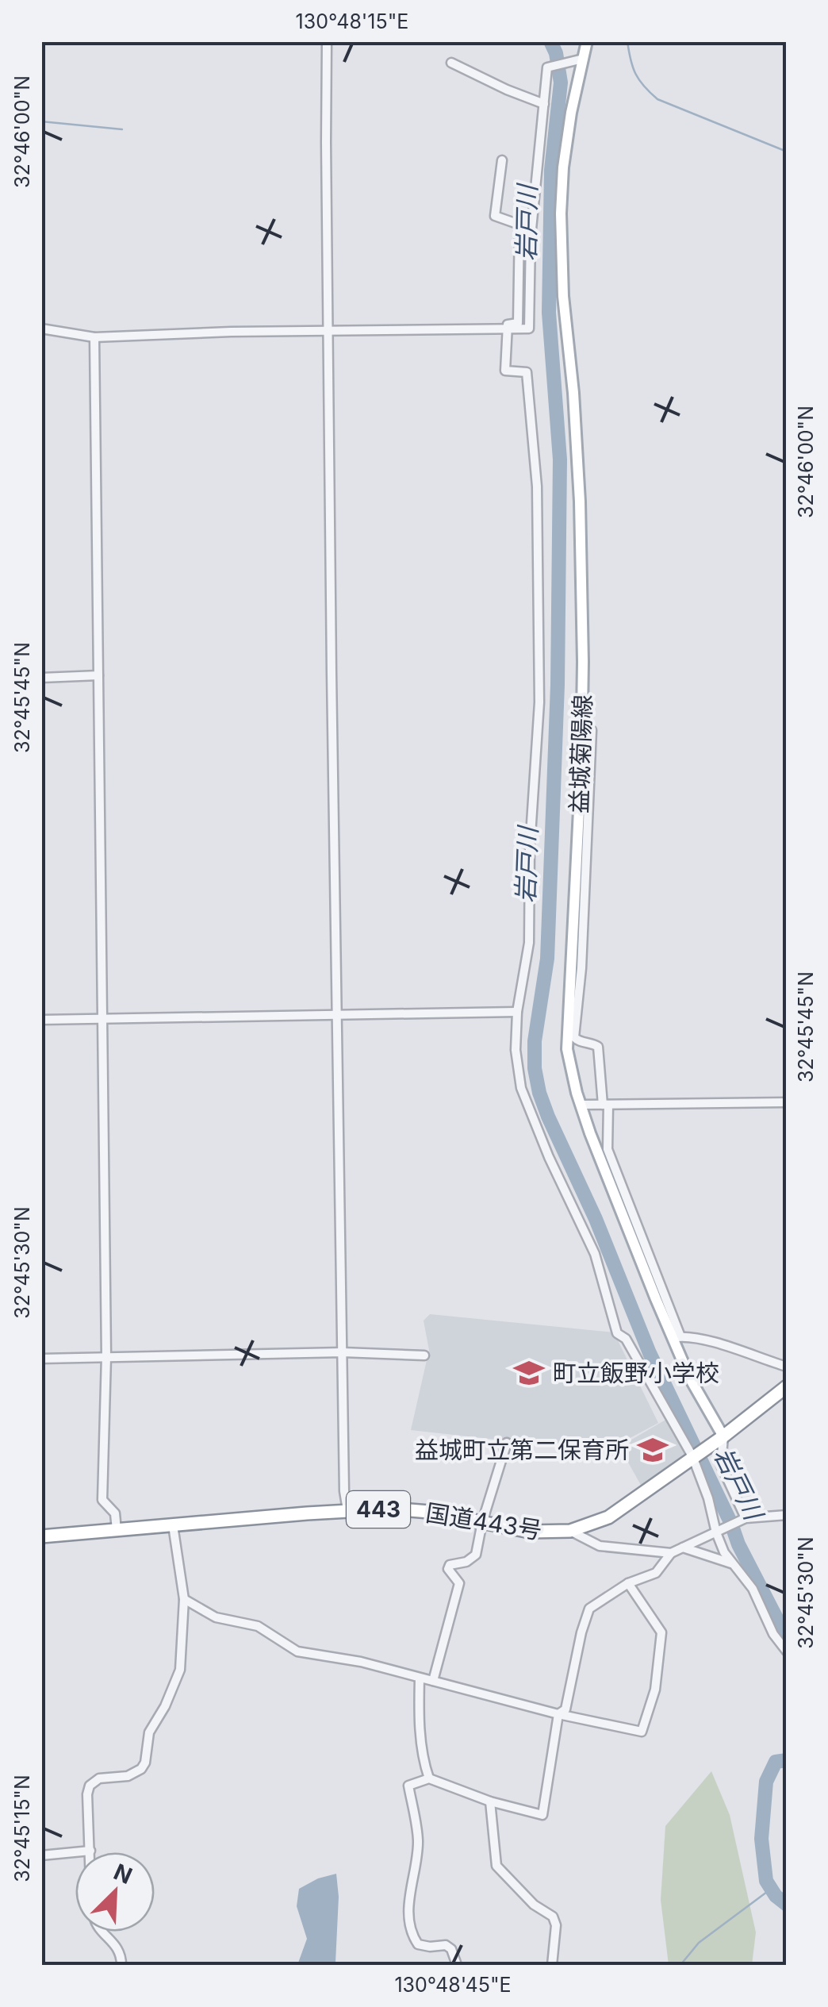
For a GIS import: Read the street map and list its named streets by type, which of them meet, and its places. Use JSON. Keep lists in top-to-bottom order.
{
  "streets": {
    "highway": ["443", "国道443号"],
    "main road": ["益城菊陽線"]
  },
  "crossings": [
    ["益城菊陽線", "国道443号"]
  ],
  "water": ["岩戸川"],
  "places": {
    "school or university": ["町立飯野小学校", "益城町立第二保育所"]
  },
  "north": "top right",
  "coordinates": [
    "130°48'15\"E",
    "32°46'00\"N",
    "32°45'45\"N",
    "32°45'30\"N",
    "32°45'15\"N",
    "130°48'45\"E"
  ]
}
